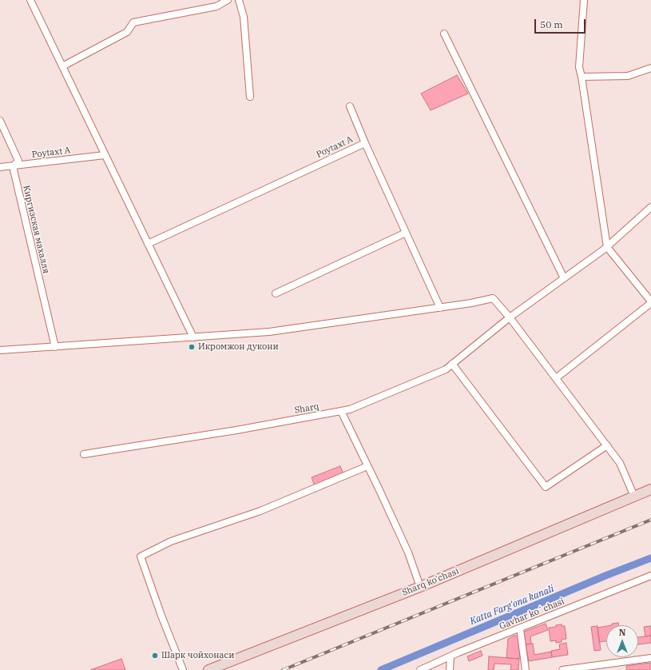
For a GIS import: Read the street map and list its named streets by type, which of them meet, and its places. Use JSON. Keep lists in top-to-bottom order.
{
  "streets": {
    "main road": ["Sharq ko'chasi"],
    "street": [
      "Poytaxt A",
      "Киргизская махалля",
      "Sharq",
      "Gavhar koʻchasi"
    ]
  },
  "crossings": [
    ["Poytaxt A", "Киргизская махалля"]
  ],
  "water": ["Katta Farg'ona kanali"],
  "places": ["Икромжон дукони", "Шарк чойхонаси"],
  "scale_bar": "50 m",
  "north": "top"
}
